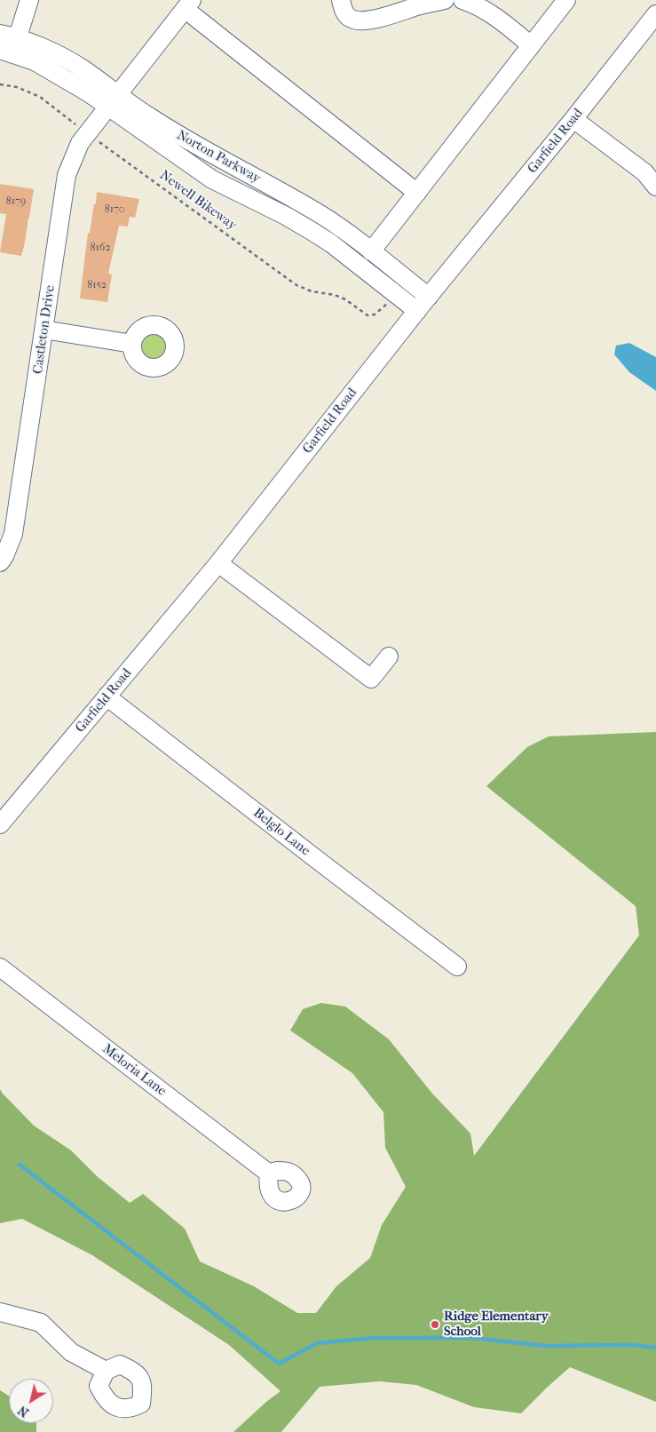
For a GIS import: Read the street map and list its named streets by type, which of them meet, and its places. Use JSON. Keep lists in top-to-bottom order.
{
  "streets": {
    "street": [
      "Garfield Road",
      "Norton Parkway",
      "Castleton Drive",
      "Belglo Lane",
      "Meloria Lane"
    ],
    "path": ["Newell Bikeway"]
  },
  "crossings": [
    ["Garfield Road", "Norton Parkway"],
    ["Garfield Road", "Belglo Lane"],
    ["Norton Parkway", "Castleton Drive"],
    ["Newell Bikeway", "Castleton Drive"]
  ],
  "places": ["Ridge Elementary School"],
  "house_numbers": [
    "8179",
    "8170",
    "8162",
    "8152"
  ],
  "north": "bottom left"
}
